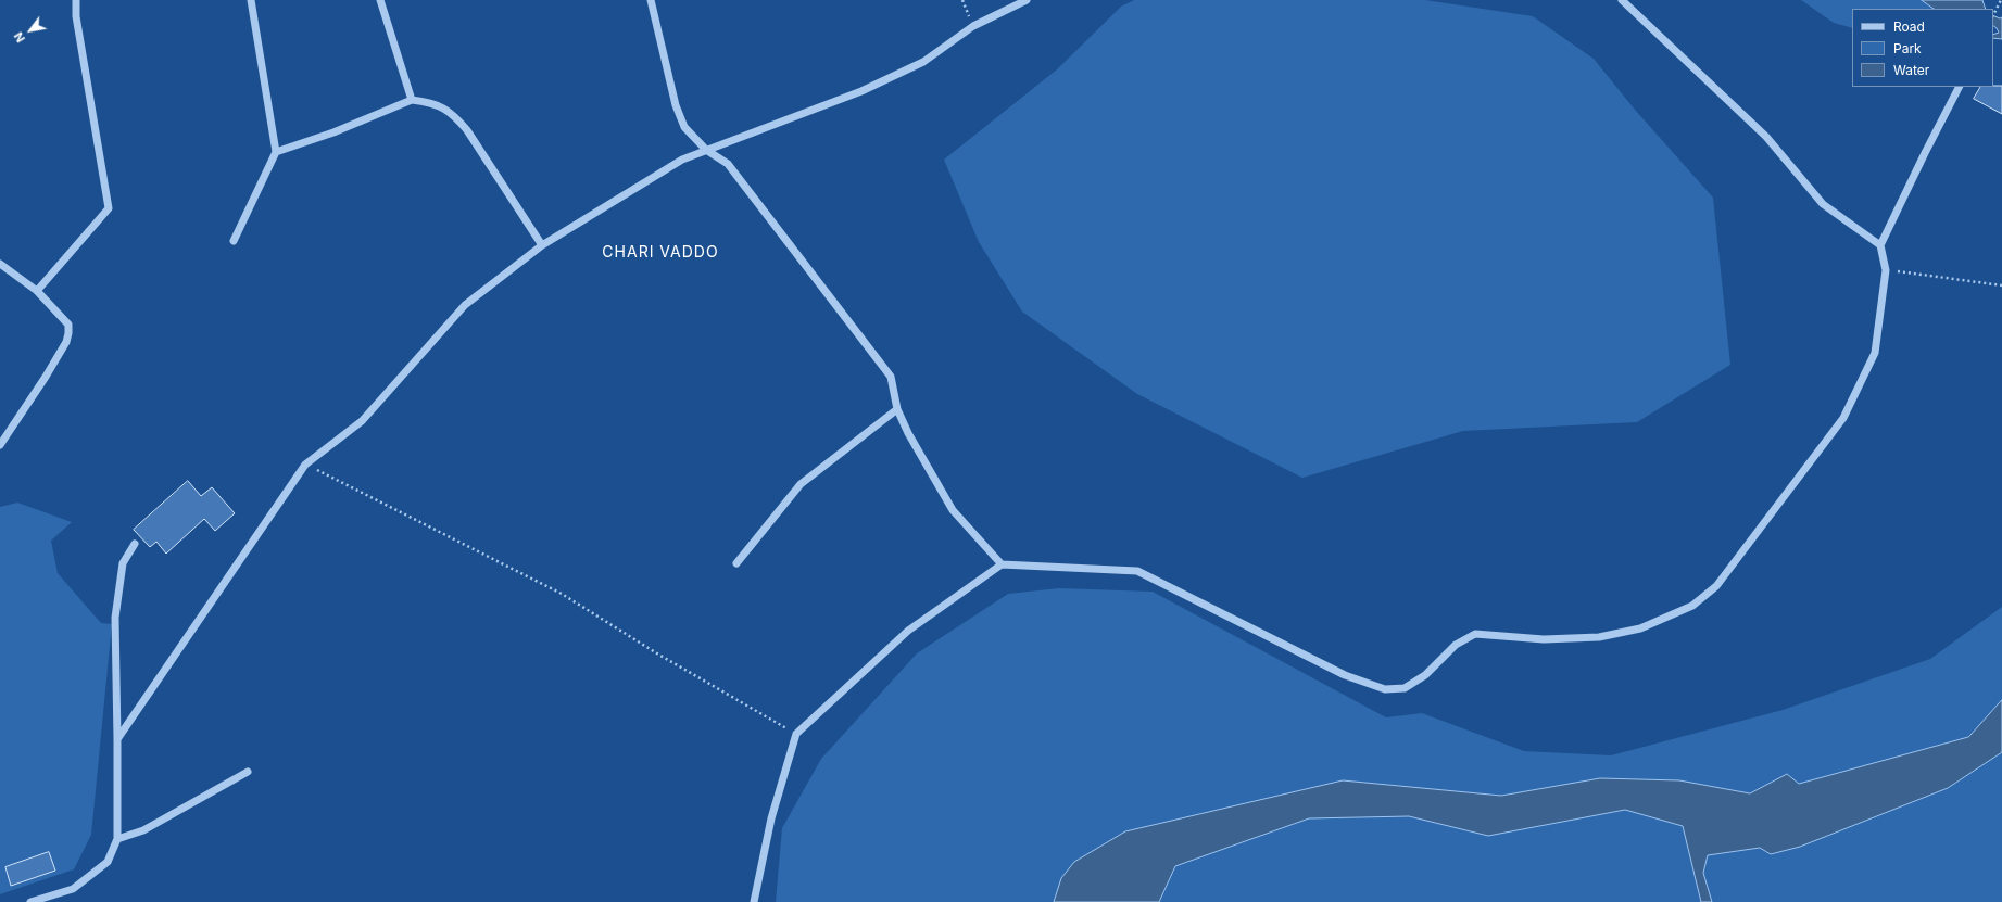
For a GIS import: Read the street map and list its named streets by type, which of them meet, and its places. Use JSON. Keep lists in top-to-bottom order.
{
  "districts": ["CHARI VADDO"],
  "legend": ["Road", "Park", "Water"],
  "north": "bottom left"
}
